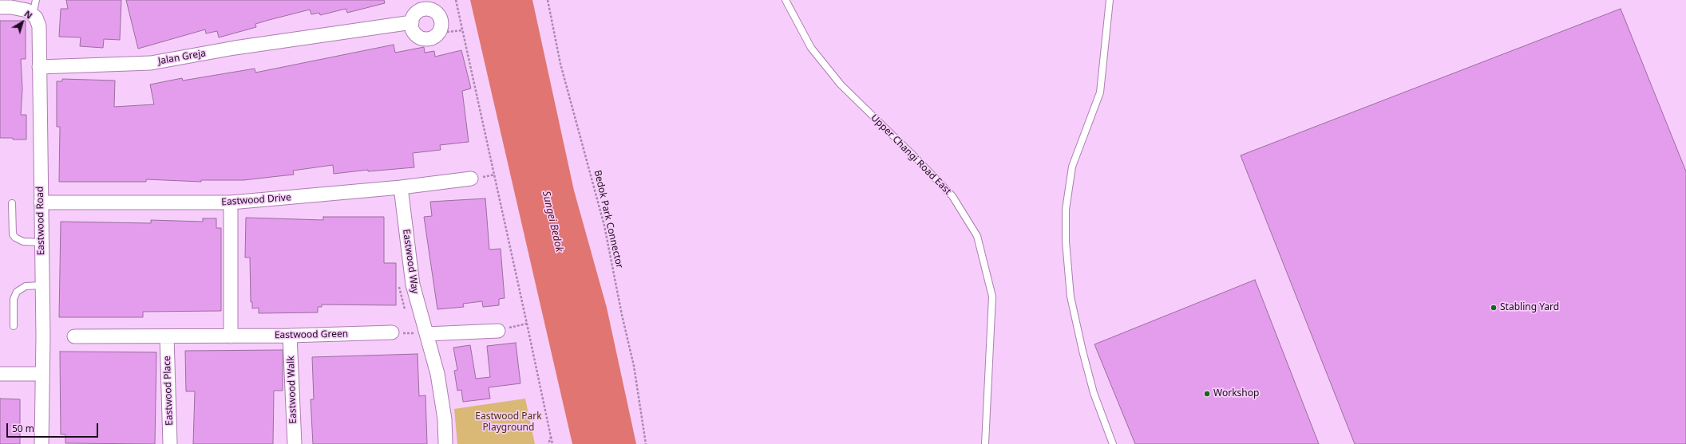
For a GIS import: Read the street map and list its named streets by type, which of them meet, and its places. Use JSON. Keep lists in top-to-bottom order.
{
  "streets": {
    "street": [
      "Jalan Greja",
      "Eastwood Drive",
      "Eastwood Road",
      "Eastwood Way",
      "Eastwood Green",
      "Eastwood Walk",
      "Eastwood Place"
    ],
    "lane": ["Upper Changi Road East"],
    "path": ["Bedok Park Connector"]
  },
  "crossings": [
    ["Jalan Greja", "Eastwood Road"],
    ["Eastwood Drive", "Eastwood Road"],
    ["Eastwood Drive", "Eastwood Way"],
    ["Eastwood Green", "Eastwood Walk"],
    ["Eastwood Green", "Eastwood Place"]
  ],
  "water": ["Sungei Bedok"],
  "parks": ["Eastwood Park Playground"],
  "places": ["Stabling Yard", "Workshop"],
  "scale_bar": "50 m",
  "north": "top right"
}
